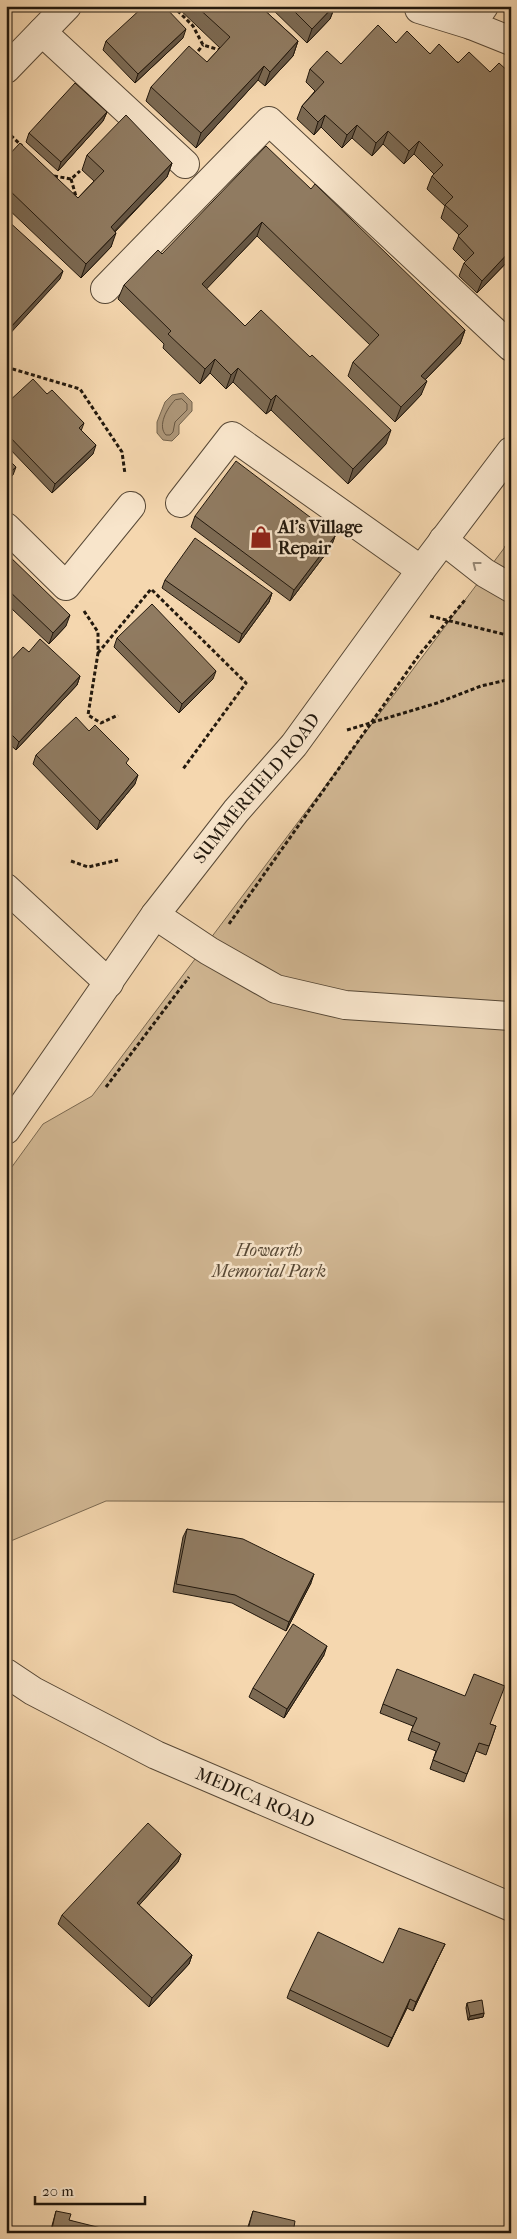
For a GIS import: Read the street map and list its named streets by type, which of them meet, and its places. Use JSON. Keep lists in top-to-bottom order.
{
  "streets": {
    "street": ["SUMMERFIELD ROAD", "MEDICA ROAD"]
  },
  "parks": ["Howarth Memorial Park"],
  "places": {
    "shop": ["Al's Village Repair"]
  },
  "scale_bar": "20 m"
}
